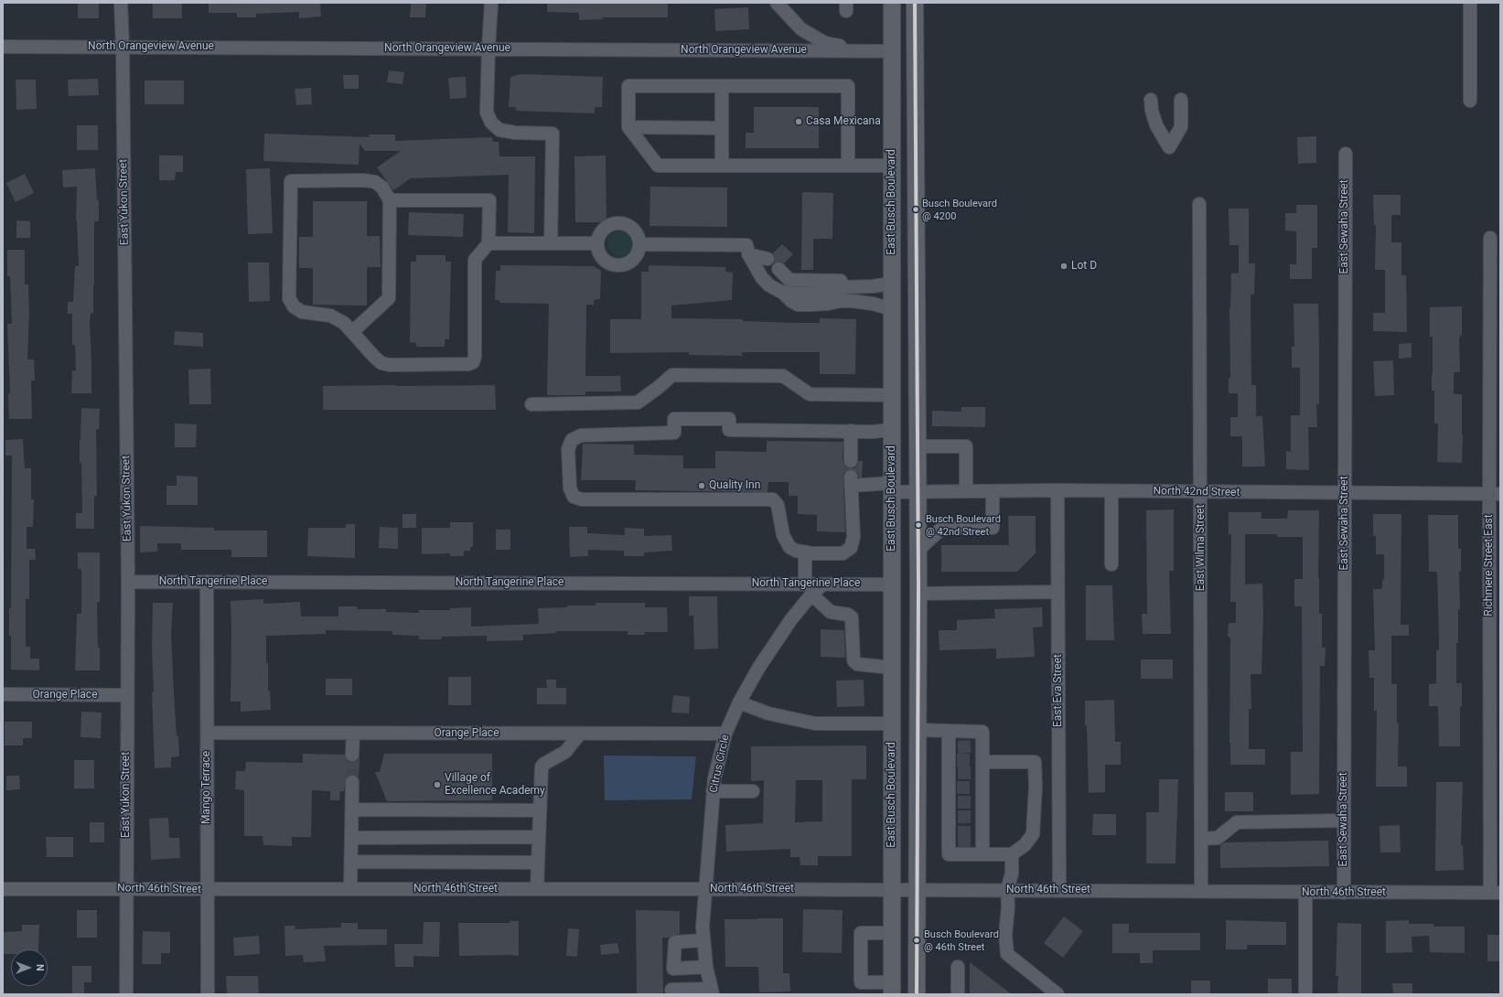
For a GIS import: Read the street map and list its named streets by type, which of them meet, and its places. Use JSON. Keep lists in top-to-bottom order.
{
  "streets": {
    "main road": ["East Busch Boulevard"],
    "street": [
      "North Orangeview Avenue",
      "East Yukon Street",
      "East Sewaha Street",
      "North 42nd Street",
      "East Wilma Street",
      "Richmere Street East",
      "North Tangerine Place",
      "East Eva Street",
      "Orange Place",
      "Citrus Circle",
      "Mango Terrace",
      "North 46th Street"
    ]
  },
  "crossings": [
    ["North Orangeview Avenue", "East Yukon Street"],
    ["North Orangeview Avenue", "East Busch Boulevard"],
    ["East Yukon Street", "North Tangerine Place"],
    ["East Yukon Street", "Orange Place"],
    ["East Yukon Street", "North 46th Street"],
    ["East Busch Boulevard", "North 42nd Street"],
    ["East Busch Boulevard", "North Tangerine Place"],
    ["East Busch Boulevard", "North 46th Street"],
    ["East Sewaha Street", "North 42nd Street"],
    ["East Sewaha Street", "North 46th Street"],
    ["North 42nd Street", "East Wilma Street"],
    ["North 42nd Street", "Richmere Street East"],
    ["North 42nd Street", "East Eva Street"],
    ["East Wilma Street", "North 46th Street"],
    ["Richmere Street East", "North 46th Street"],
    ["North Tangerine Place", "Citrus Circle"],
    ["North Tangerine Place", "Mango Terrace"],
    ["East Eva Street", "North 46th Street"],
    ["Orange Place", "Citrus Circle"],
    ["Orange Place", "Mango Terrace"],
    ["Citrus Circle", "North 46th Street"],
    ["Mango Terrace", "North 46th Street"]
  ],
  "places": [
    "Casa Mexicana",
    "Busch Boulevard @ 4200",
    "Lot D",
    "Quality Inn",
    "Busch Boulevard @ 42nd Street",
    "Village of Excellence Academy",
    "Busch Boulevard @ 46th Street"
  ],
  "north": "right"
}
